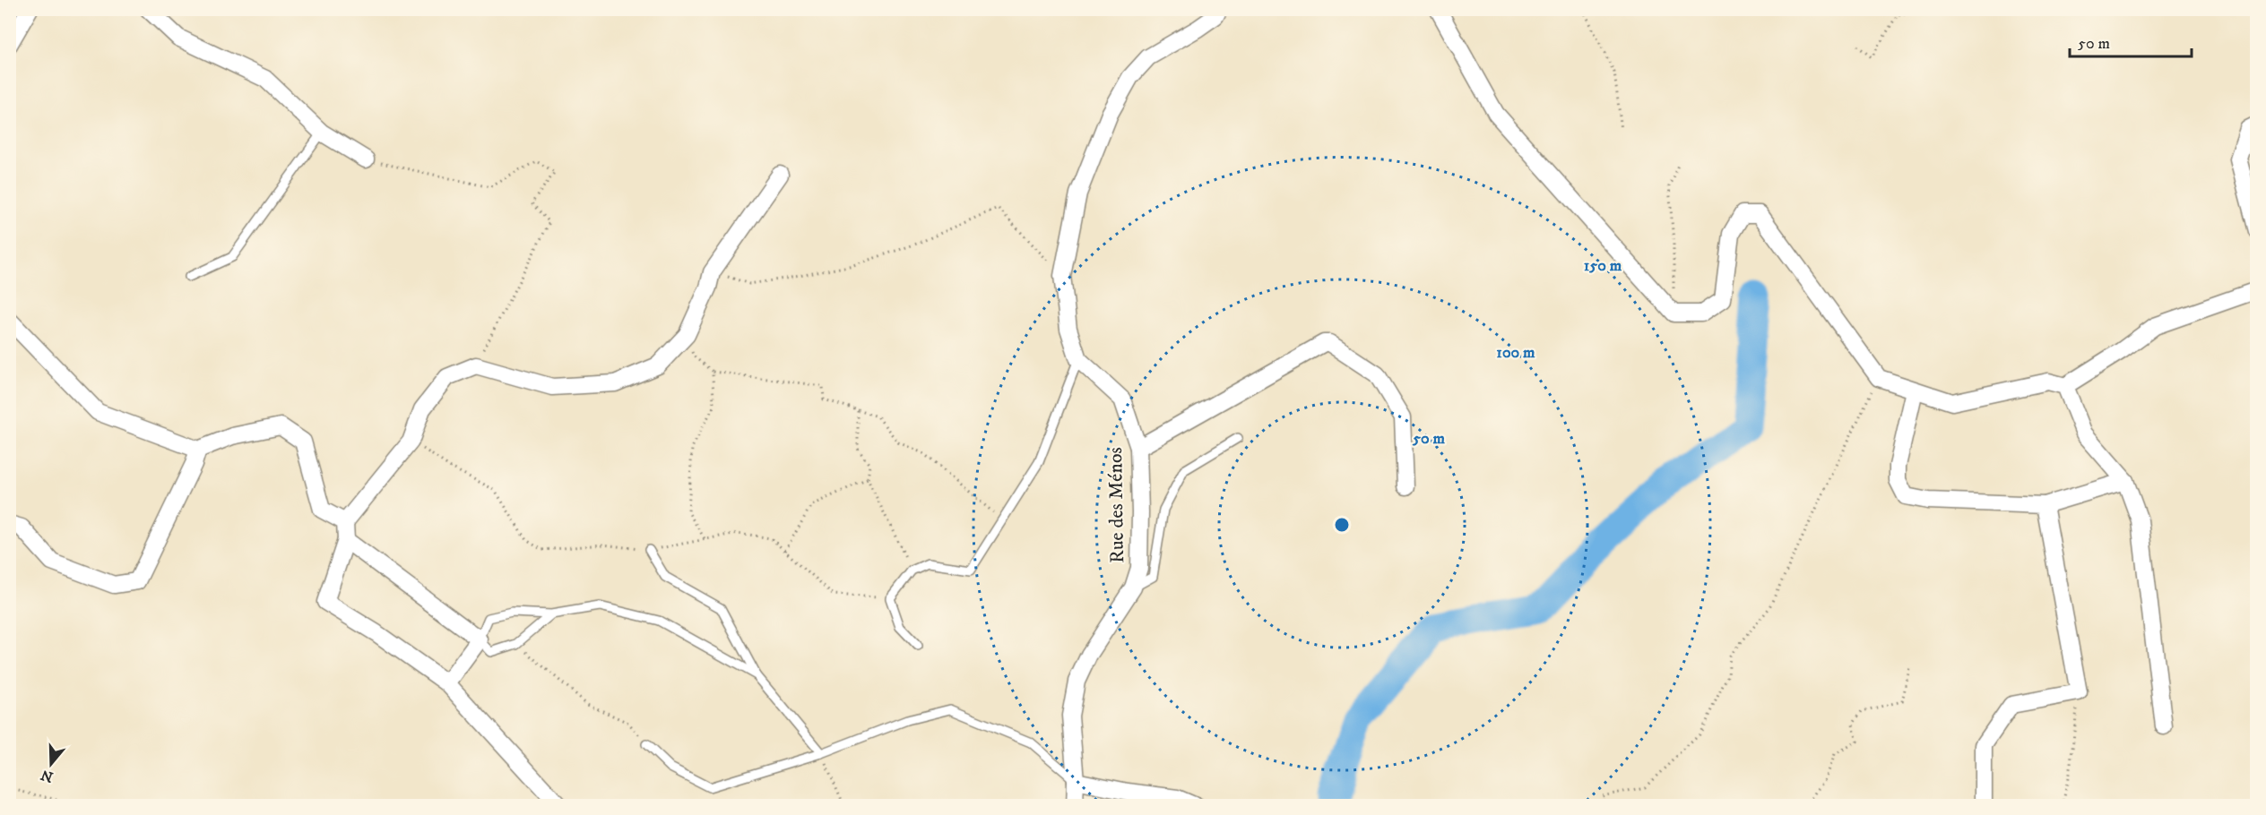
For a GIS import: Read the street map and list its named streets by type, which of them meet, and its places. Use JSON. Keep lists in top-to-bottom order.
{
  "streets": {
    "street": ["Rue des Ménos"]
  },
  "scale_bar": "50 m",
  "north": "bottom",
  "rings": ["150 m", "100 m", "50 m"]
}
